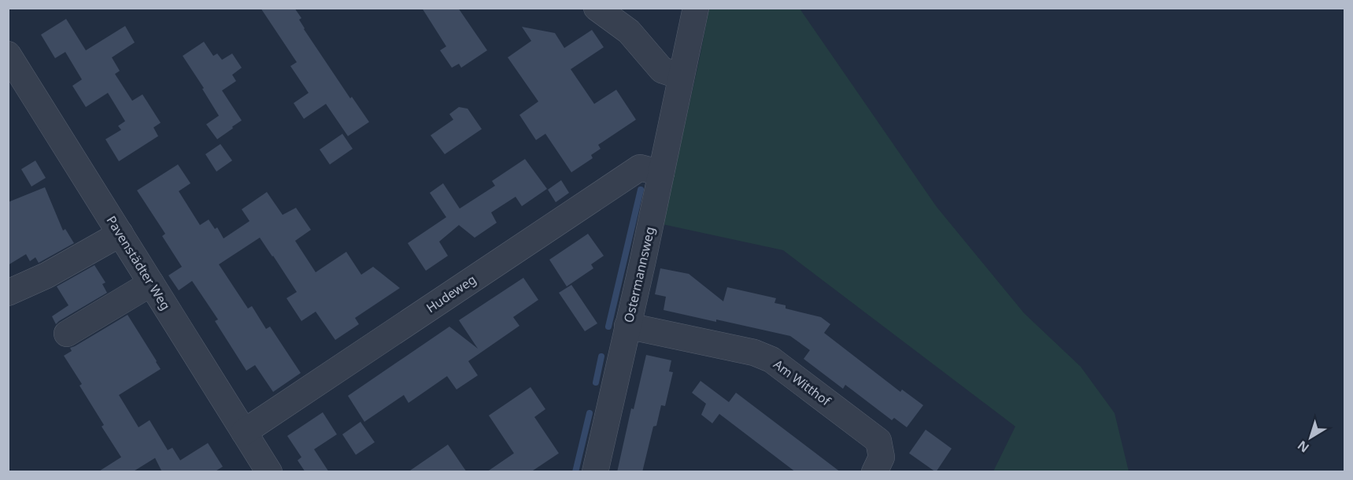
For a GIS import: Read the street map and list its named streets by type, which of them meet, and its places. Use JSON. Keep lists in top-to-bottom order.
{
  "streets": {
    "street": [
      "Pavenstädter Weg",
      "Ostermannsweg",
      "Hudeweg",
      "Am Witthof"
    ]
  },
  "crossings": [
    ["Pavenstädter Weg", "Hudeweg"],
    ["Ostermannsweg", "Hudeweg"],
    ["Ostermannsweg", "Am Witthof"]
  ],
  "north": "bottom left"
}
